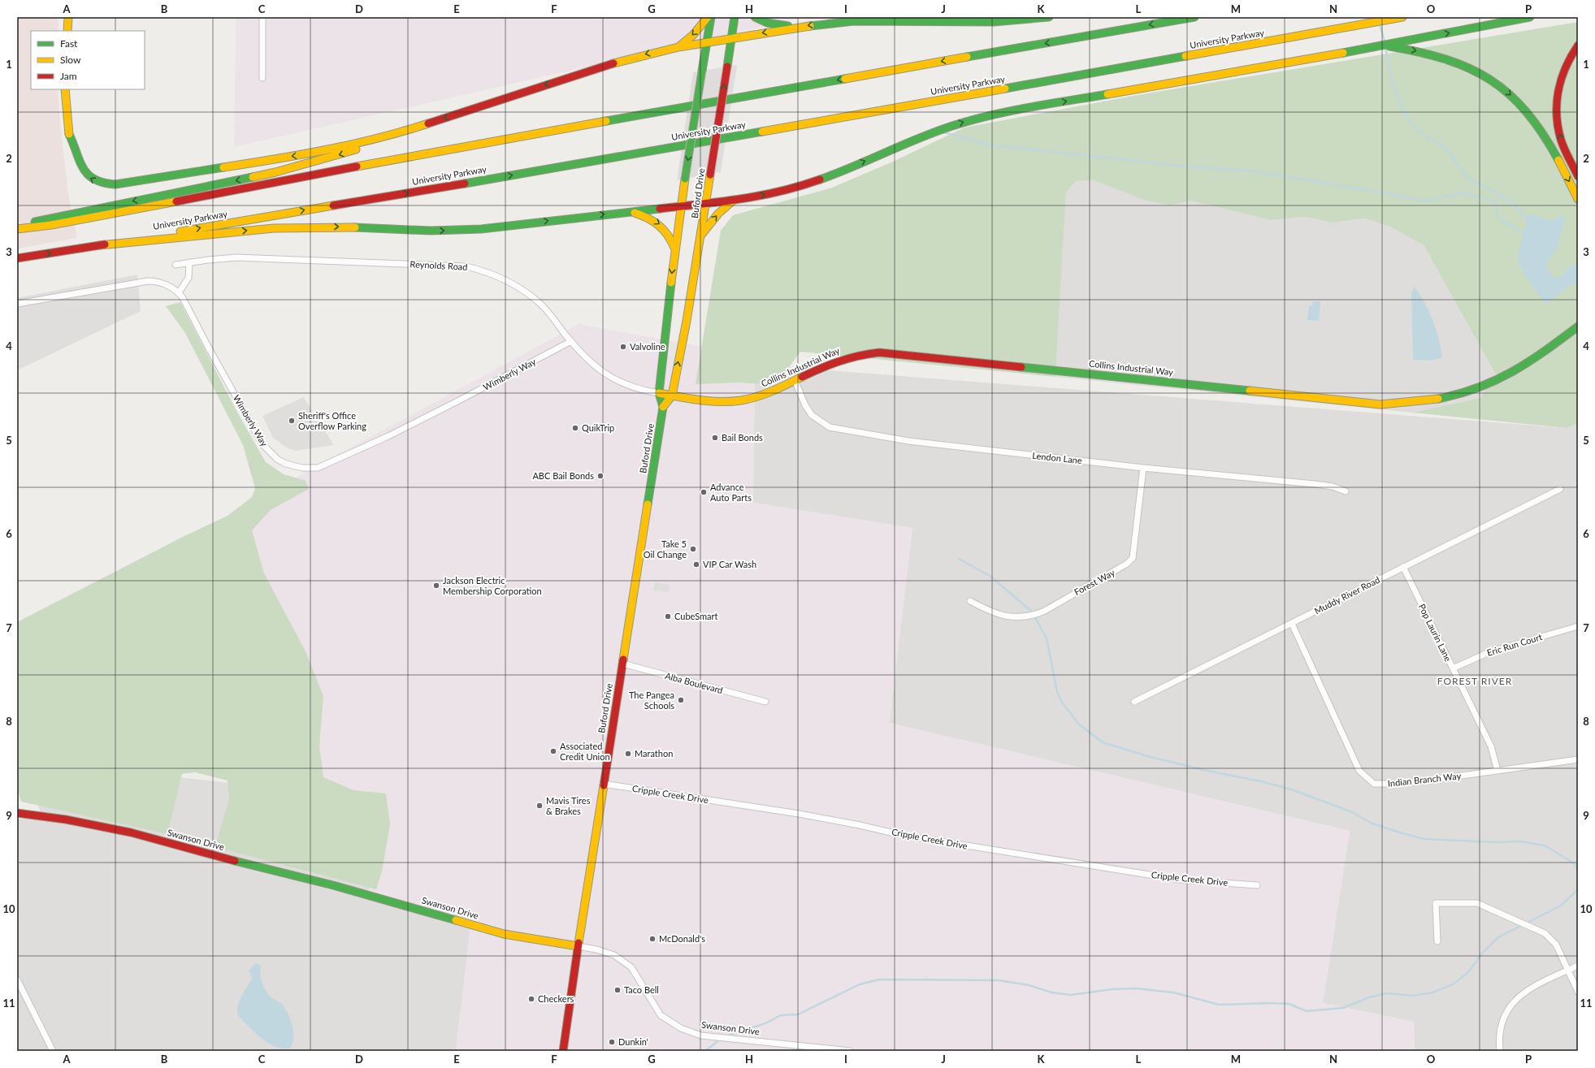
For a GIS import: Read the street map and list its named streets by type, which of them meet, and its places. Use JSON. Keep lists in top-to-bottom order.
{
  "streets": {
    "main road": [
      "University Parkway",
      "Buford Drive",
      "Collins Industrial Way",
      "Swanson Drive"
    ],
    "street": [
      "Reynolds Road",
      "Wimberly Way",
      "Lendon Lane",
      "Forest Way",
      "Muddy River Road",
      "Pop Laurin Lane",
      "Eric Run Court",
      "Alba Boulevard",
      "Indian Branch Way",
      "Cripple Creek Drive"
    ]
  },
  "crossings": [
    ["Buford Drive", "Reynolds Road"],
    ["Buford Drive", "Collins Industrial Way"],
    ["Buford Drive", "Alba Boulevard"],
    ["Buford Drive", "Cripple Creek Drive"],
    ["Buford Drive", "Swanson Drive"],
    ["Reynolds Road", "Collins Industrial Way"],
    ["Reynolds Road", "Wimberly Way"],
    ["Collins Industrial Way", "Lendon Lane"],
    ["Lendon Lane", "Forest Way"],
    ["Muddy River Road", "Pop Laurin Lane"],
    ["Muddy River Road", "Indian Branch Way"],
    ["Pop Laurin Lane", "Eric Run Court"],
    ["Pop Laurin Lane", "Indian Branch Way"]
  ],
  "districts": ["FOREST RIVER"],
  "places": [
    "Valvoline",
    "Sheriff's Office Overflow Parking",
    "QuikTrip",
    "Bail Bonds",
    "ABC Bail Bonds",
    "Advance Auto Parts",
    "Take 5 Oil Change",
    "VIP Car Wash",
    "Jackson Electric Membership Corporation",
    "CubeSmart",
    "The Pangea Schools",
    "Associated Credit Union",
    "Marathon",
    "Mavis Tires & Brakes",
    "McDonald's",
    "Taco Bell",
    "Checkers",
    "Dunkin'"
  ],
  "legend": ["Fast", "Slow", "Jam"],
  "grid": {
    "columns": [
      "A",
      "B",
      "C",
      "D",
      "E",
      "F",
      "G",
      "H",
      "I",
      "J",
      "K",
      "L",
      "M",
      "N",
      "O",
      "P"
    ],
    "rows": [
      "1",
      "2",
      "3",
      "4",
      "5",
      "6",
      "7",
      "8",
      "9",
      "10",
      "11"
    ]
  }
}
